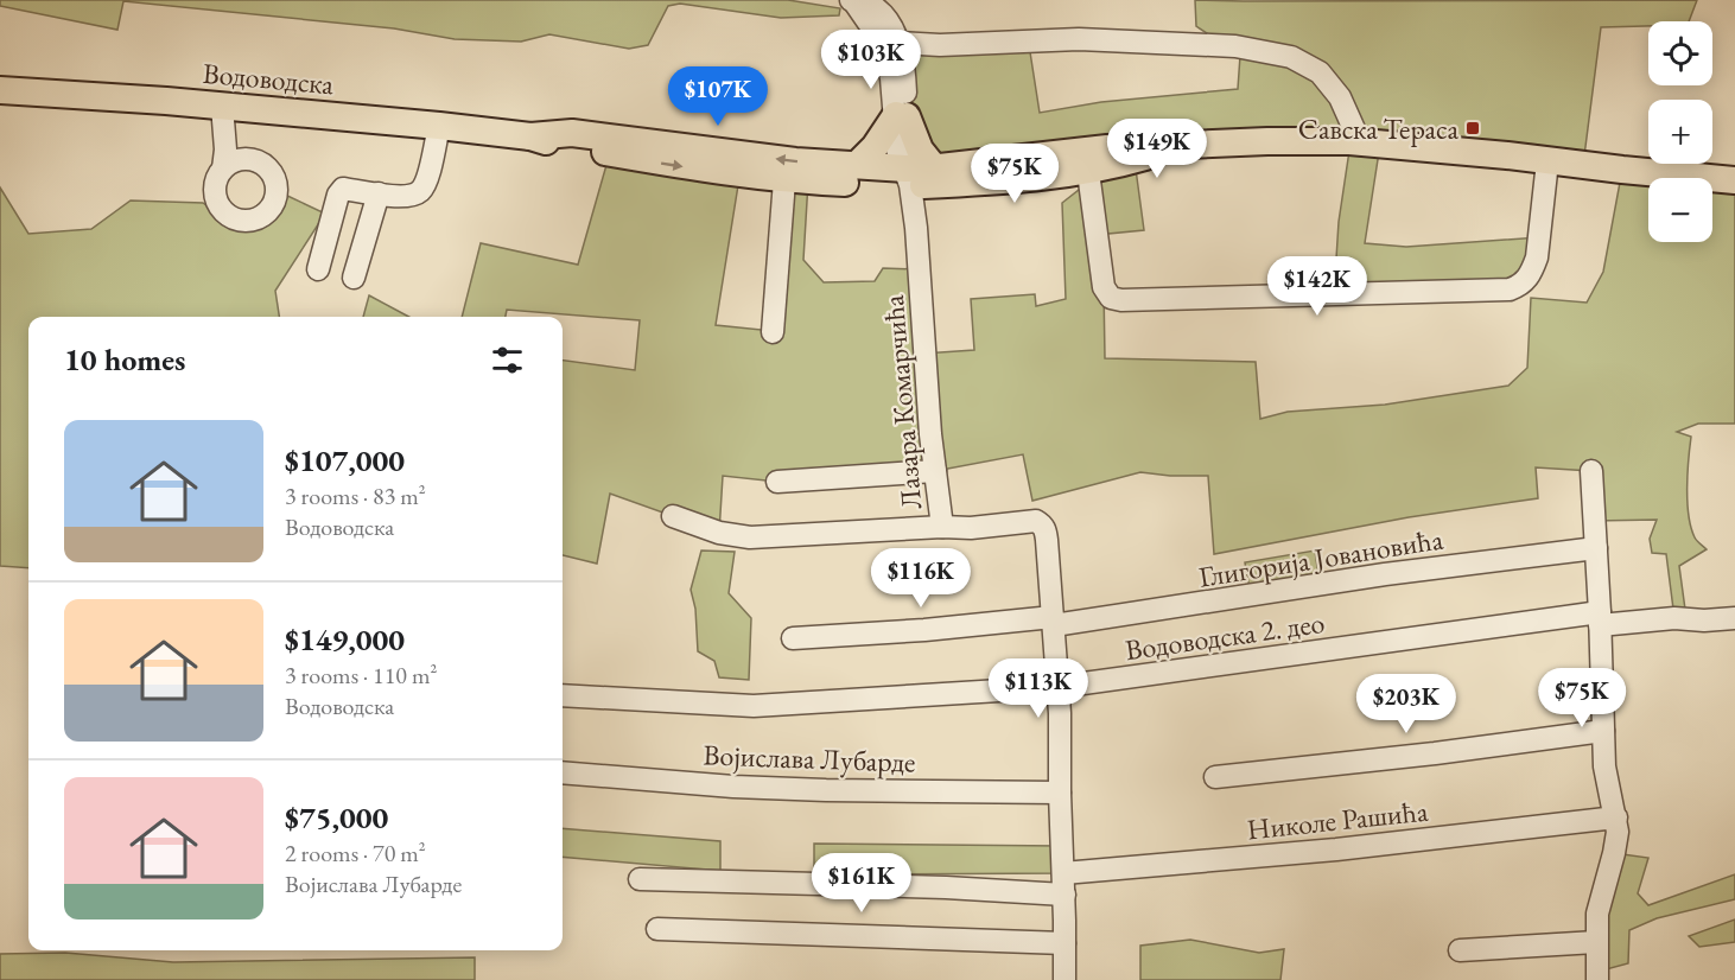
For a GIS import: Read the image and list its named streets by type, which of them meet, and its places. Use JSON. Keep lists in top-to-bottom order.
{
  "streets": {
    "main road": ["Водоводска"],
    "street": [
      "Лазара Комарчића",
      "Глигорија Јовановића",
      "Водоводска 2. део",
      "Војислава Лубарде",
      "Николе Рашића"
    ]
  },
  "crossings": [
    ["Водоводска", "Лазара Комарчића"],
    ["Лазара Комарчића", "Глигорија Јовановића"],
    ["Лазара Комарчића", "Водоводска 2. део"],
    ["Лазара Комарчића", "Војислава Лубарде"],
    ["Лазара Комарчића", "Николе Рашића"]
  ],
  "places": {
    "transit": ["Савска Тераса"]
  },
  "page": {
    "map_buttons": ["+", "−"],
    "price": [
      "$103K",
      "$107K",
      "$149K",
      "$75K",
      "$142K",
      "$116K",
      "$113K",
      "$75K",
      "$203K",
      "$161K"
    ],
    "heading": "10 homes",
    "list": [
      {
        "name": "$107,000",
        "note": "3 rooms · 83 m² · Водоводска"
      },
      {
        "name": "$149,000",
        "note": "3 rooms · 110 m² · Водоводска"
      },
      {
        "name": "$75,000",
        "note": "2 rooms · 70 m² · Војислава Лубарде"
      }
    ]
  }
}
